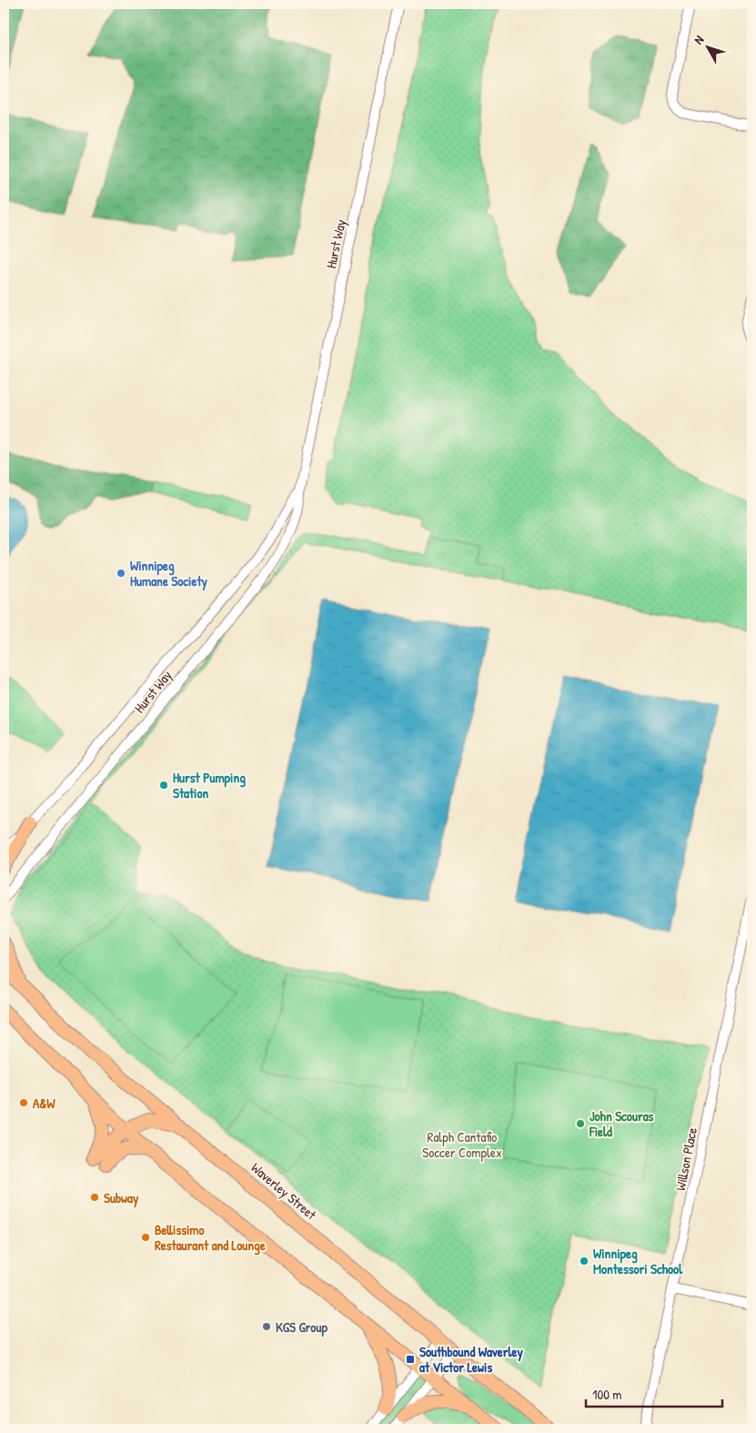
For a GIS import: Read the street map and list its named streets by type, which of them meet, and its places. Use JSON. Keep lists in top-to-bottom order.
{
  "streets": {
    "main road": ["Waverley Street"],
    "street": ["Hurst Way", "Willson Place"]
  },
  "parks": ["Ralph Cantafio Soccer Complex"],
  "places": {
    "other": [
      "Winnipeg Humane Society",
      "Hurst Pumping Station",
      "A&W",
      "John Scouras Field",
      "Subway",
      "Bellissimo Restaurant and Lounge",
      "Winnipeg Montessori School",
      "KGS Group"
    ],
    "transit": ["Southbound Waverley at Victor Lewis"]
  },
  "scale_bar": "100 m",
  "north": "top left"
}
